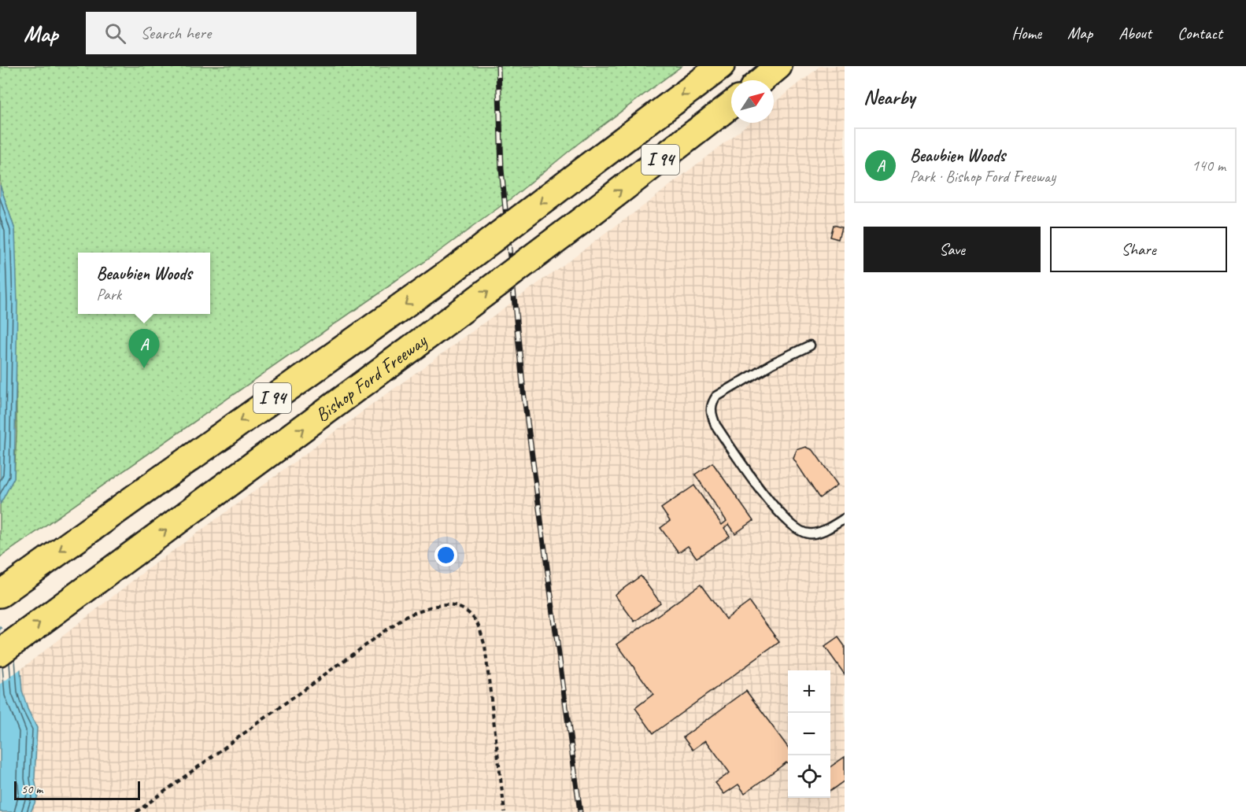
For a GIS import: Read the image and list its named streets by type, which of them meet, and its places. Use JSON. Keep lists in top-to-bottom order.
{
  "streets": {
    "highway": ["I 94", "Bishop Ford Freeway"]
  },
  "scale_bar": "50 m",
  "north": "top right",
  "page": {
    "header": "Map",
    "search": "Search here",
    "nav": [
      "Home",
      "Map",
      "About",
      "Contact"
    ],
    "heading": "Nearby",
    "list": [
      {
        "mark": "A",
        "name": "Beaubien Woods",
        "note": "Park · Bishop Ford Freeway",
        "value": "140 m"
      }
    ],
    "buttons": ["Save", "Share"],
    "popup": ["Beaubien Woods", "Park"],
    "pins": "A",
    "map_buttons": ["+", "−"],
    "scale": "50 m"
  }
}
